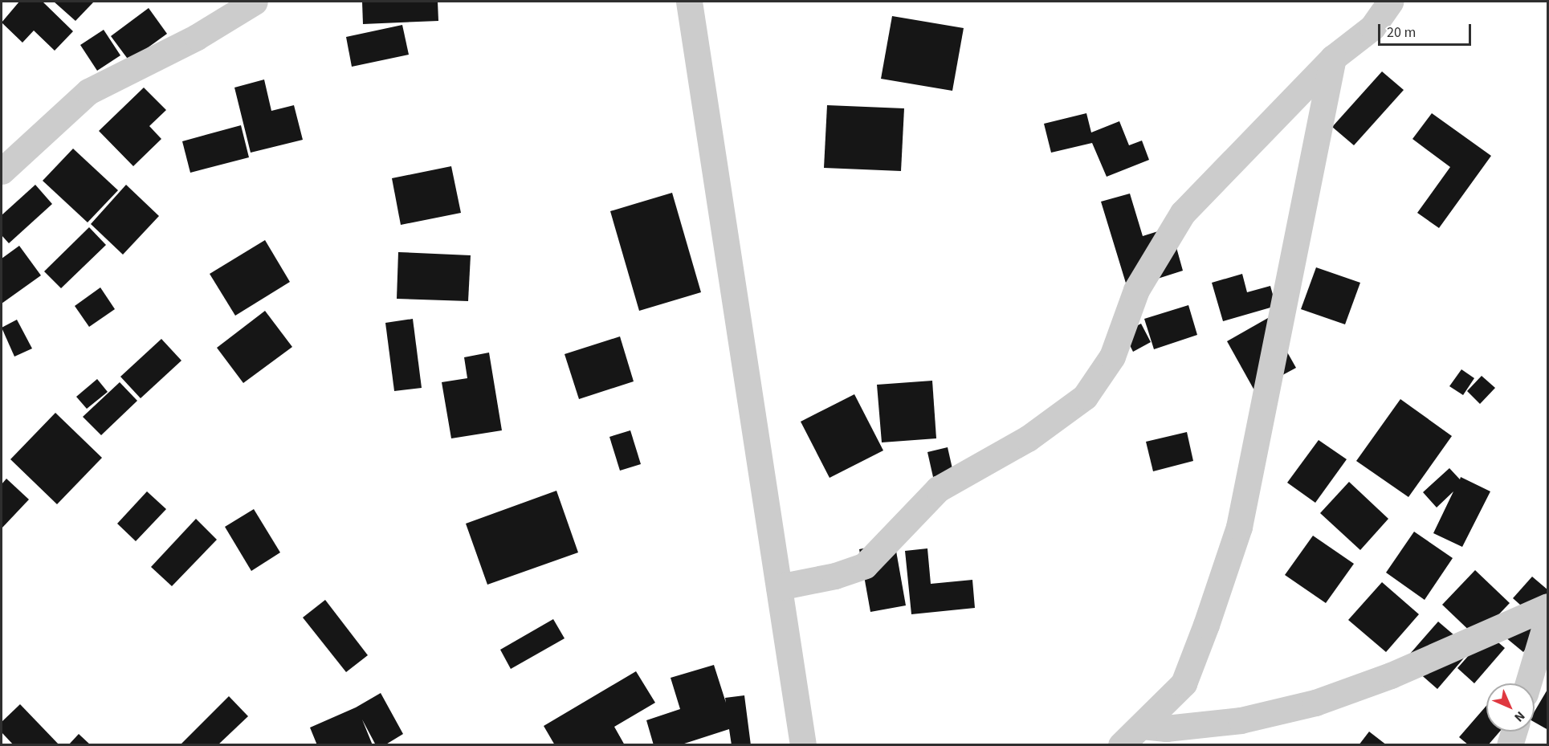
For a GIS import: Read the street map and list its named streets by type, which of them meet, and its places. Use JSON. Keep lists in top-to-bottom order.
{
  "scale_bar": "20 m",
  "north": "bottom right"
}
